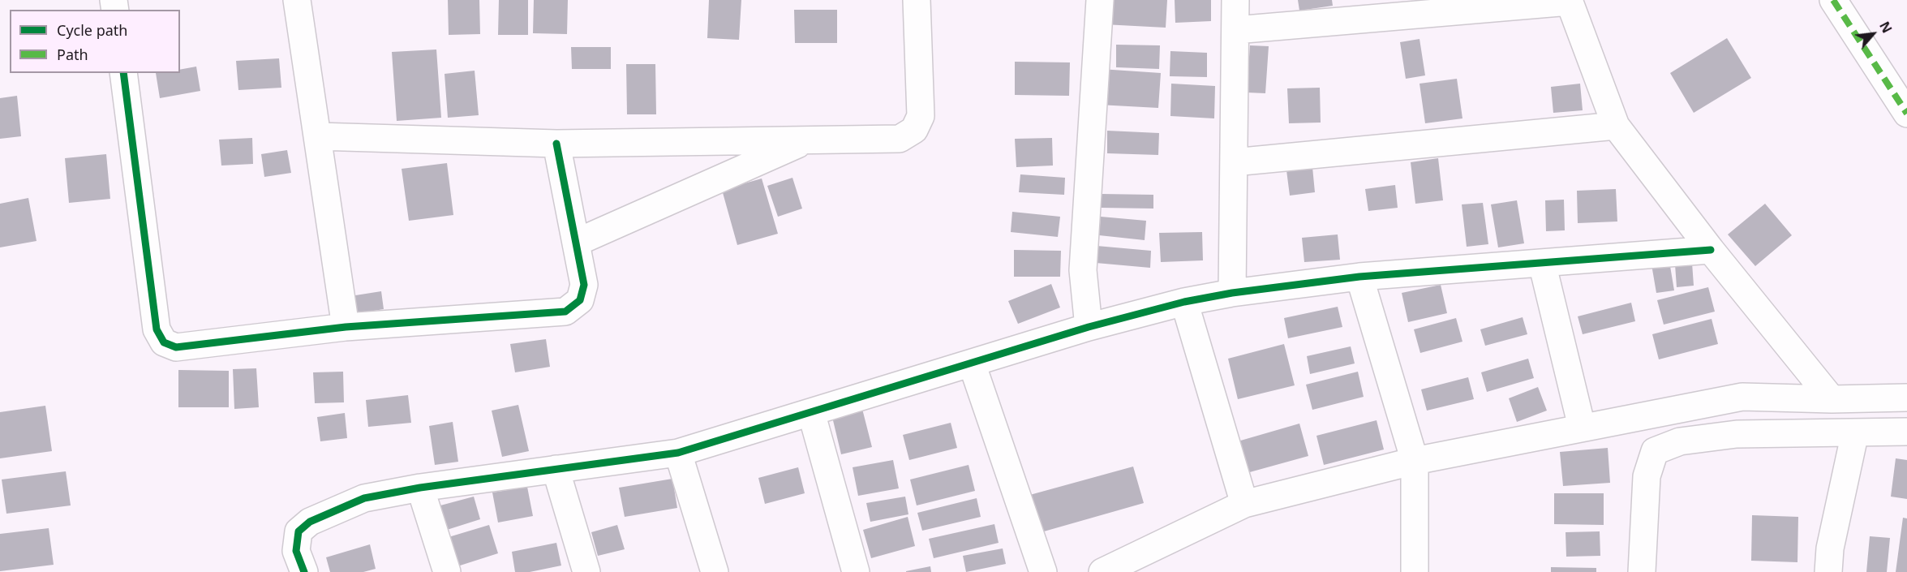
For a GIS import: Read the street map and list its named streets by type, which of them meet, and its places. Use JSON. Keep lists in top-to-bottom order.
{
  "legend": ["Cycle path", "Path"],
  "north": "top right"
}
